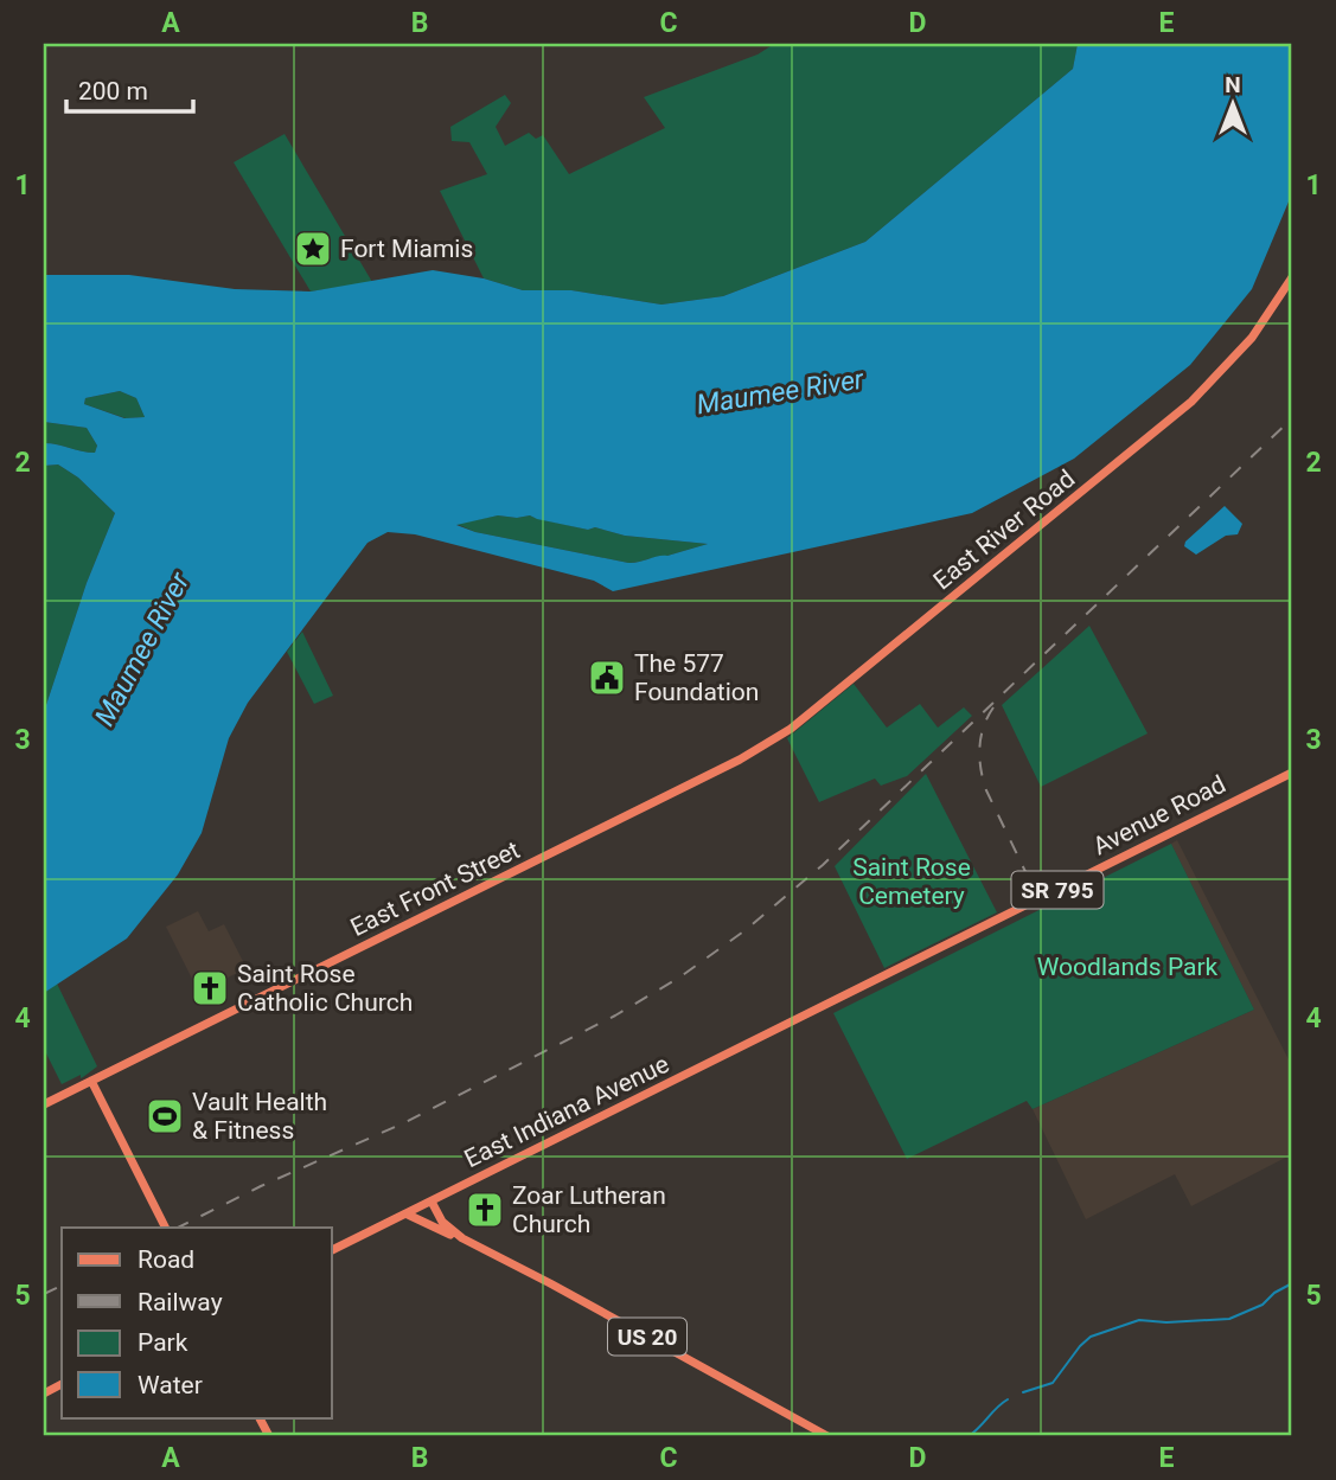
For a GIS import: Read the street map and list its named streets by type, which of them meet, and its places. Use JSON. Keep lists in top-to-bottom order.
{
  "streets": {
    "main road": [
      "East River Road",
      "Avenue Road",
      "East Front Street",
      "SR 795",
      "East Indiana Avenue",
      "US 20"
    ]
  },
  "crossings": [
    ["East River Road", "East Front Street"],
    ["Avenue Road", "East Indiana Avenue"],
    ["East Indiana Avenue", "US 20"]
  ],
  "water": ["Maumee River"],
  "parks": ["Saint Rose Cemetery", "Woodlands Park"],
  "places": {
    "place": ["Fort Miamis"],
    "public building": ["The 577 Foundation"],
    "church": ["Saint Rose Catholic Church", "Zoar Lutheran Church"],
    "sports": ["Vault Health & Fitness"]
  },
  "legend": [
    "Road",
    "Railway",
    "Park",
    "Water"
  ],
  "scale_bar": "200 m",
  "north": "top",
  "grid": {
    "columns": [
      "A",
      "B",
      "C",
      "D",
      "E"
    ],
    "rows": [
      "1",
      "2",
      "3",
      "4",
      "5"
    ]
  }
}
